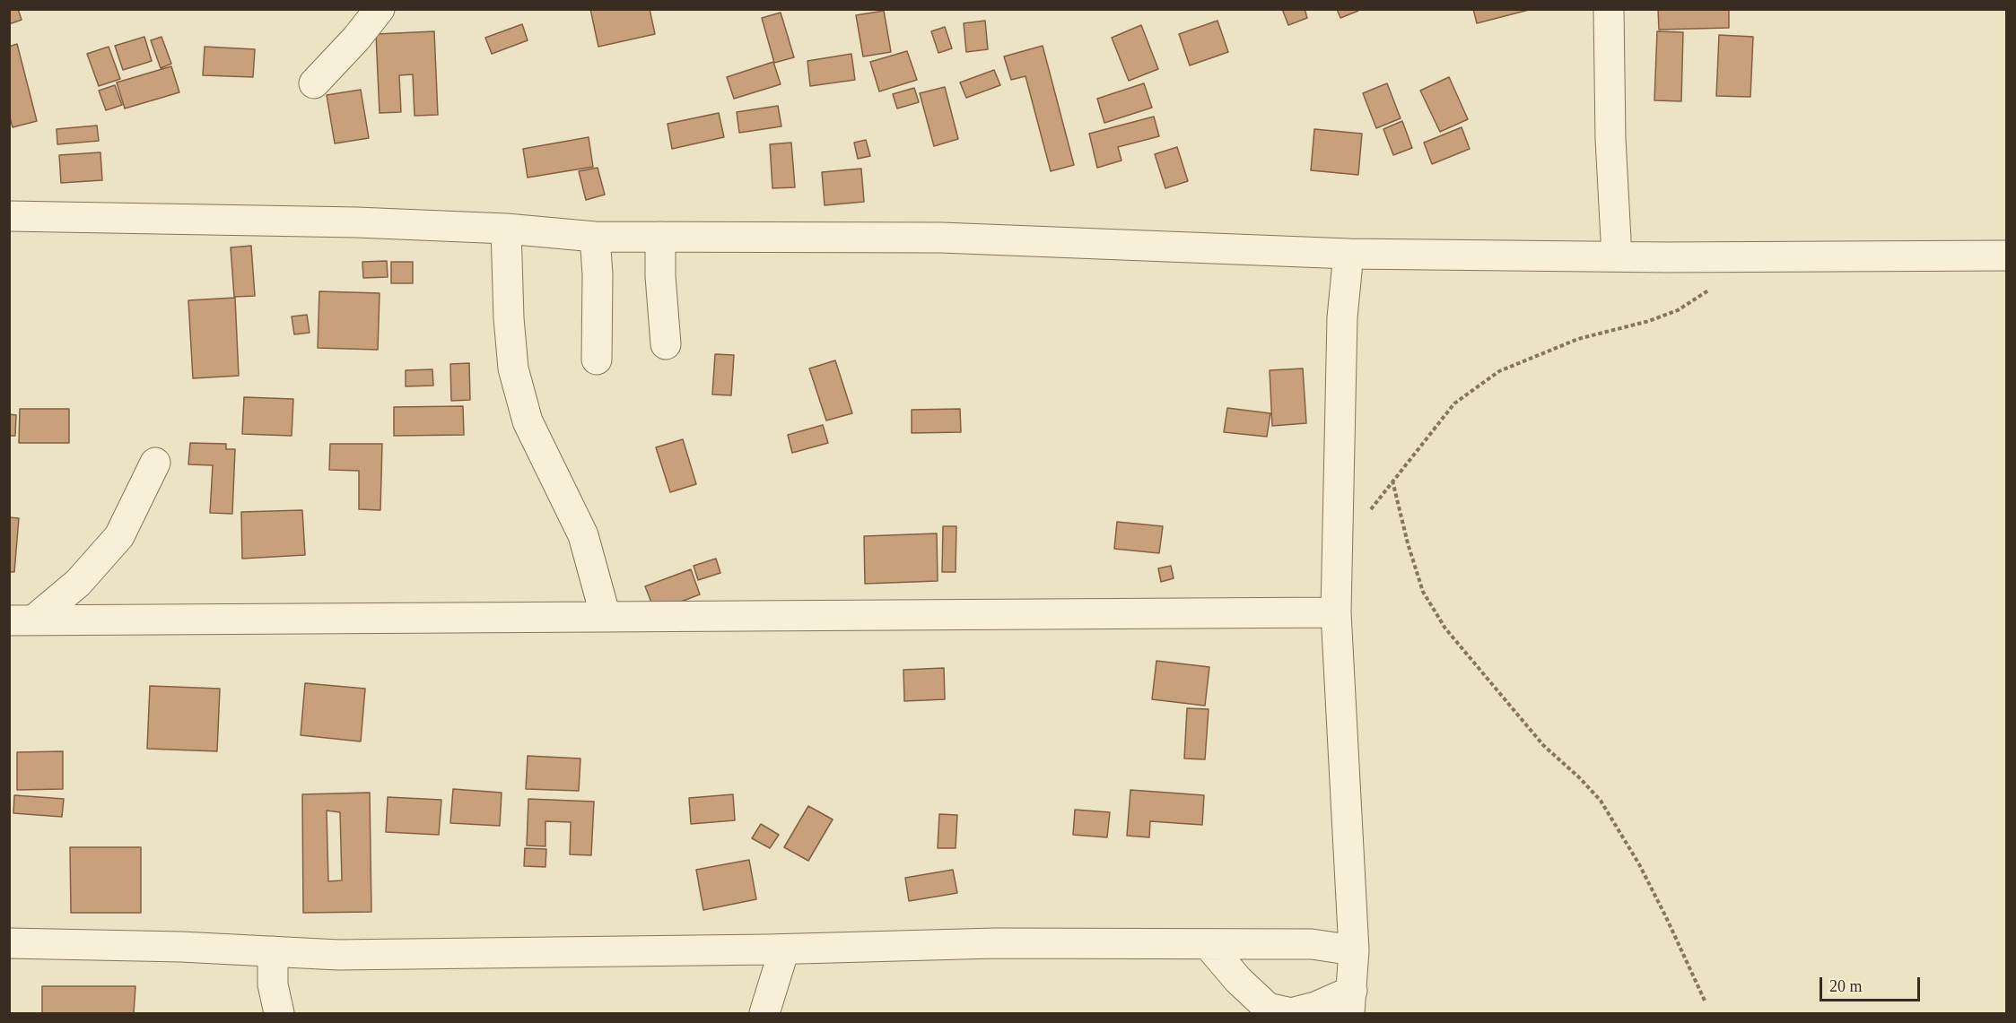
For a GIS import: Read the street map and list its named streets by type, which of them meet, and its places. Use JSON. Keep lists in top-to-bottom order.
{
  "scale_bar": "20 m"
}
